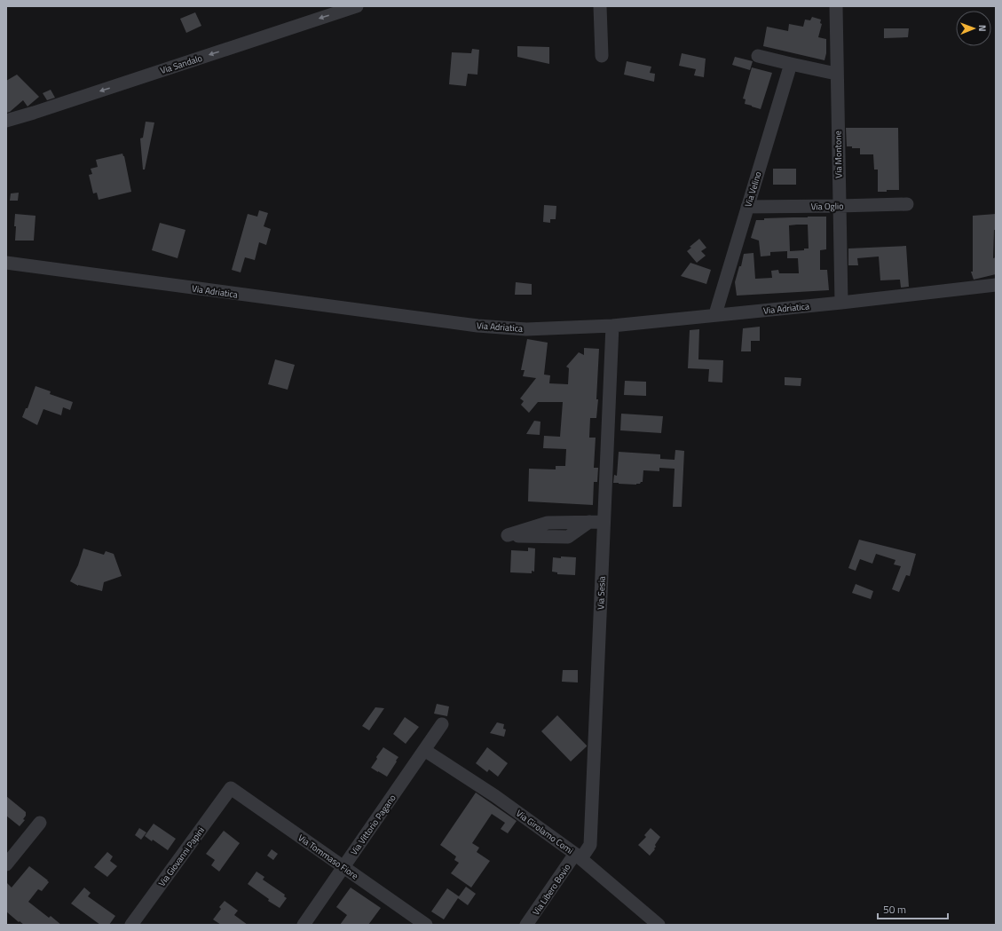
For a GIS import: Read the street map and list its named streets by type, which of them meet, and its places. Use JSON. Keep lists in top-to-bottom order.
{
  "streets": {
    "street": [
      "Via Sandalo",
      "Via Montone",
      "Via Velino",
      "Via Oglio",
      "Via Adriatica",
      "Via Sesia",
      "Via Vittorio Pagano",
      "Via Girolamo Comi",
      "Via Giovanni Papini",
      "Via Tommaso Fiore",
      "Via Libero Bovio"
    ]
  },
  "crossings": [
    ["Via Montone", "Via Oglio"],
    ["Via Montone", "Via Adriatica"],
    ["Via Velino", "Via Oglio"],
    ["Via Velino", "Via Adriatica"],
    ["Via Adriatica", "Via Sesia"],
    ["Via Sesia", "Via Girolamo Comi"],
    ["Via Sesia", "Via Libero Bovio"],
    ["Via Vittorio Pagano", "Via Girolamo Comi"],
    ["Via Vittorio Pagano", "Via Tommaso Fiore"],
    ["Via Girolamo Comi", "Via Libero Bovio"],
    ["Via Giovanni Papini", "Via Tommaso Fiore"]
  ],
  "one_way": ["Via Sandalo"],
  "scale_bar": "50 m",
  "north": "right"
}
